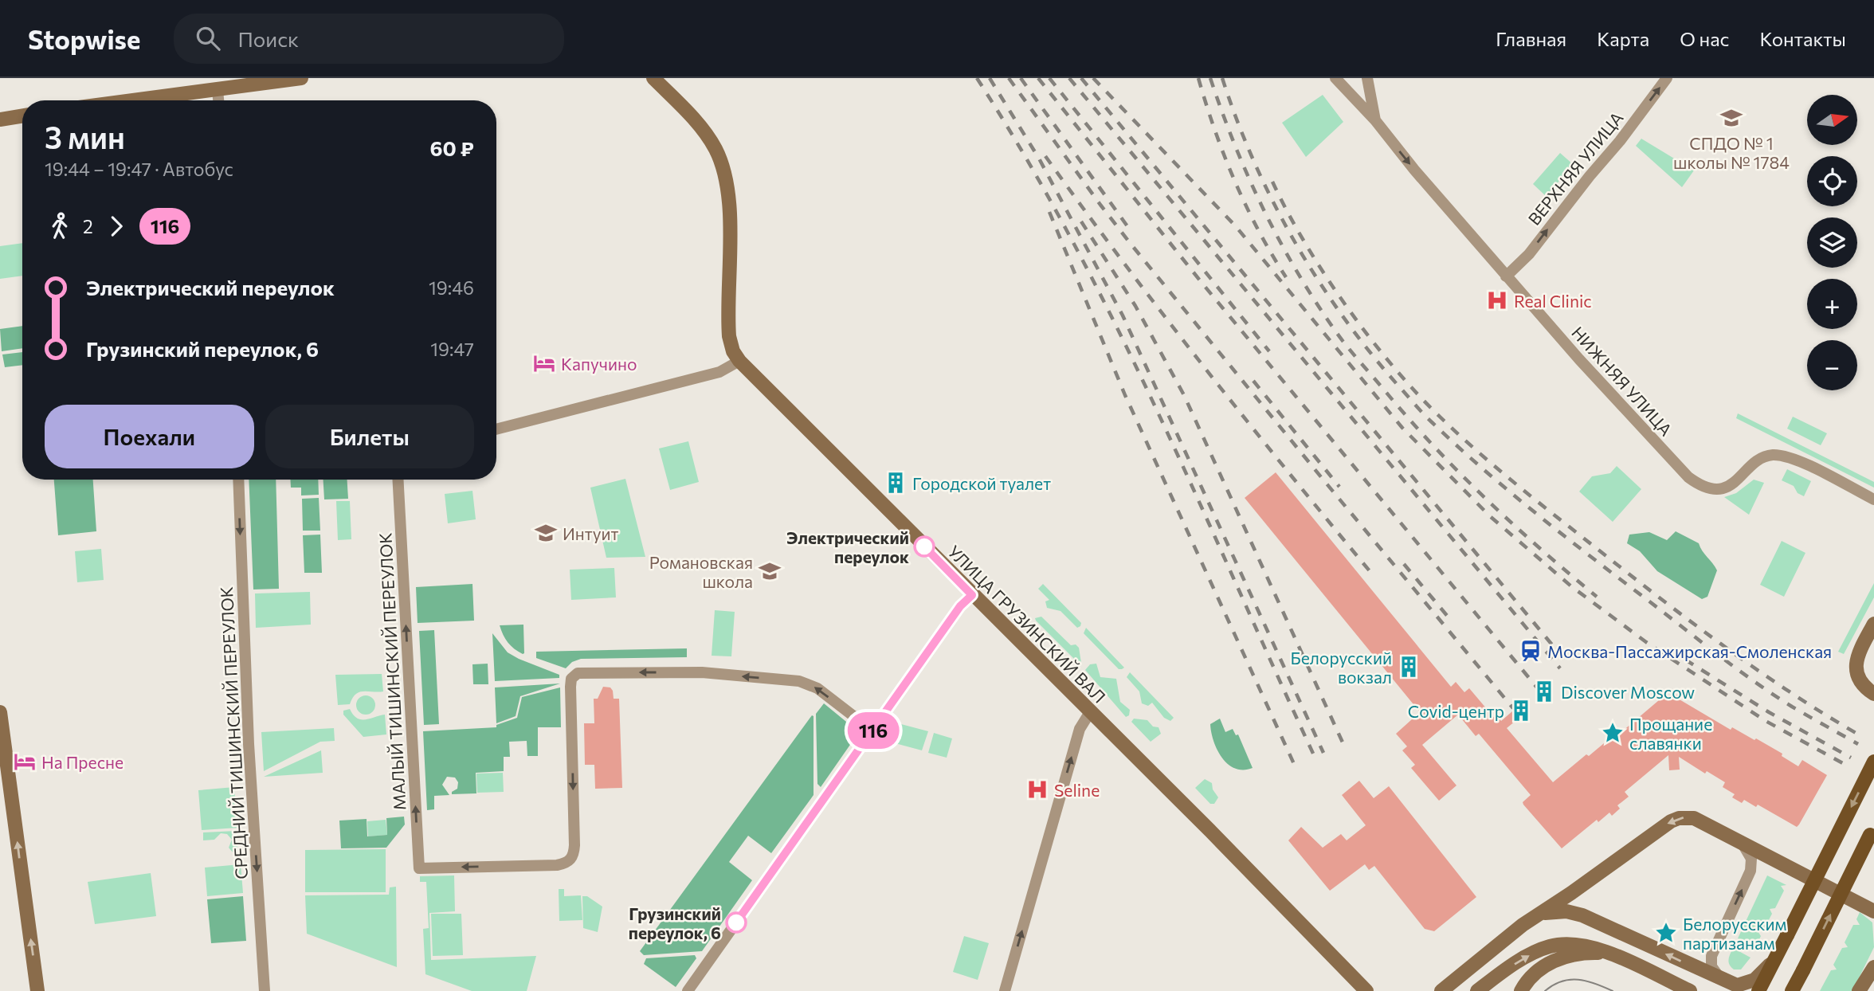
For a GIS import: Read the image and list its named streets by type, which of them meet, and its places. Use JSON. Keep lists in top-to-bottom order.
{
  "streets": {
    "main road": ["УЛИЦА ГРУЗИНСКИЙ ВАЛ"],
    "street": [
      "ВЕРХНЯЯ УЛИЦА",
      "НИЖНЯЯ УЛИЦА",
      "МАЛЫЙ ТИШИНСКИЙ ПЕРЕУЛОК",
      "СРЕДНИЙ ТИШИНСКИЙ ПЕРЕУЛОК"
    ]
  },
  "crossings": [
    ["ВЕРХНЯЯ УЛИЦА", "НИЖНЯЯ УЛИЦА"]
  ],
  "one_way": ["ВЕРХНЯЯ УЛИЦА", "СРЕДНИЙ ТИШИНСКИЙ ПЕРЕУЛОК"],
  "places": {
    "school or university": ["СПДО № 1 школы № 1784", "Интуит", "Романовская школа"],
    "hospital": ["Real Clinic", "Seline"],
    "hotel": ["Капучино", "На Пресне"],
    "building": [
      "Городской туалет",
      "Белорусский вокзал",
      "Discover Moscow",
      "Covid-центр"
    ],
    "other": ["Электрический переулок", "Грузинский переулок, 6"],
    "station": ["Москва-Пассажирская-Смоленская"],
    "place": ["Прощание славянки", "Белорусским партизанам"]
  },
  "lines": ["bus line 116"],
  "north": "right",
  "page": {
    "header": "Stopwise",
    "search": "Поиск",
    "nav": [
      "Главная",
      "Карта",
      "О нас",
      "Контакты"
    ],
    "on_map": "116",
    "map_buttons": ["+", "−"],
    "heading": ["3 мин", "19:44 – 19:47 · Автобус", "60 ₽"],
    "legs": ["2", "116"],
    "list": [
      {
        "name": "Электрический переулок",
        "value": "19:46"
      },
      {
        "name": "Грузинский переулок, 6",
        "value": "19:47"
      }
    ],
    "buttons": ["Поехали", "Билеты"]
  }
}
